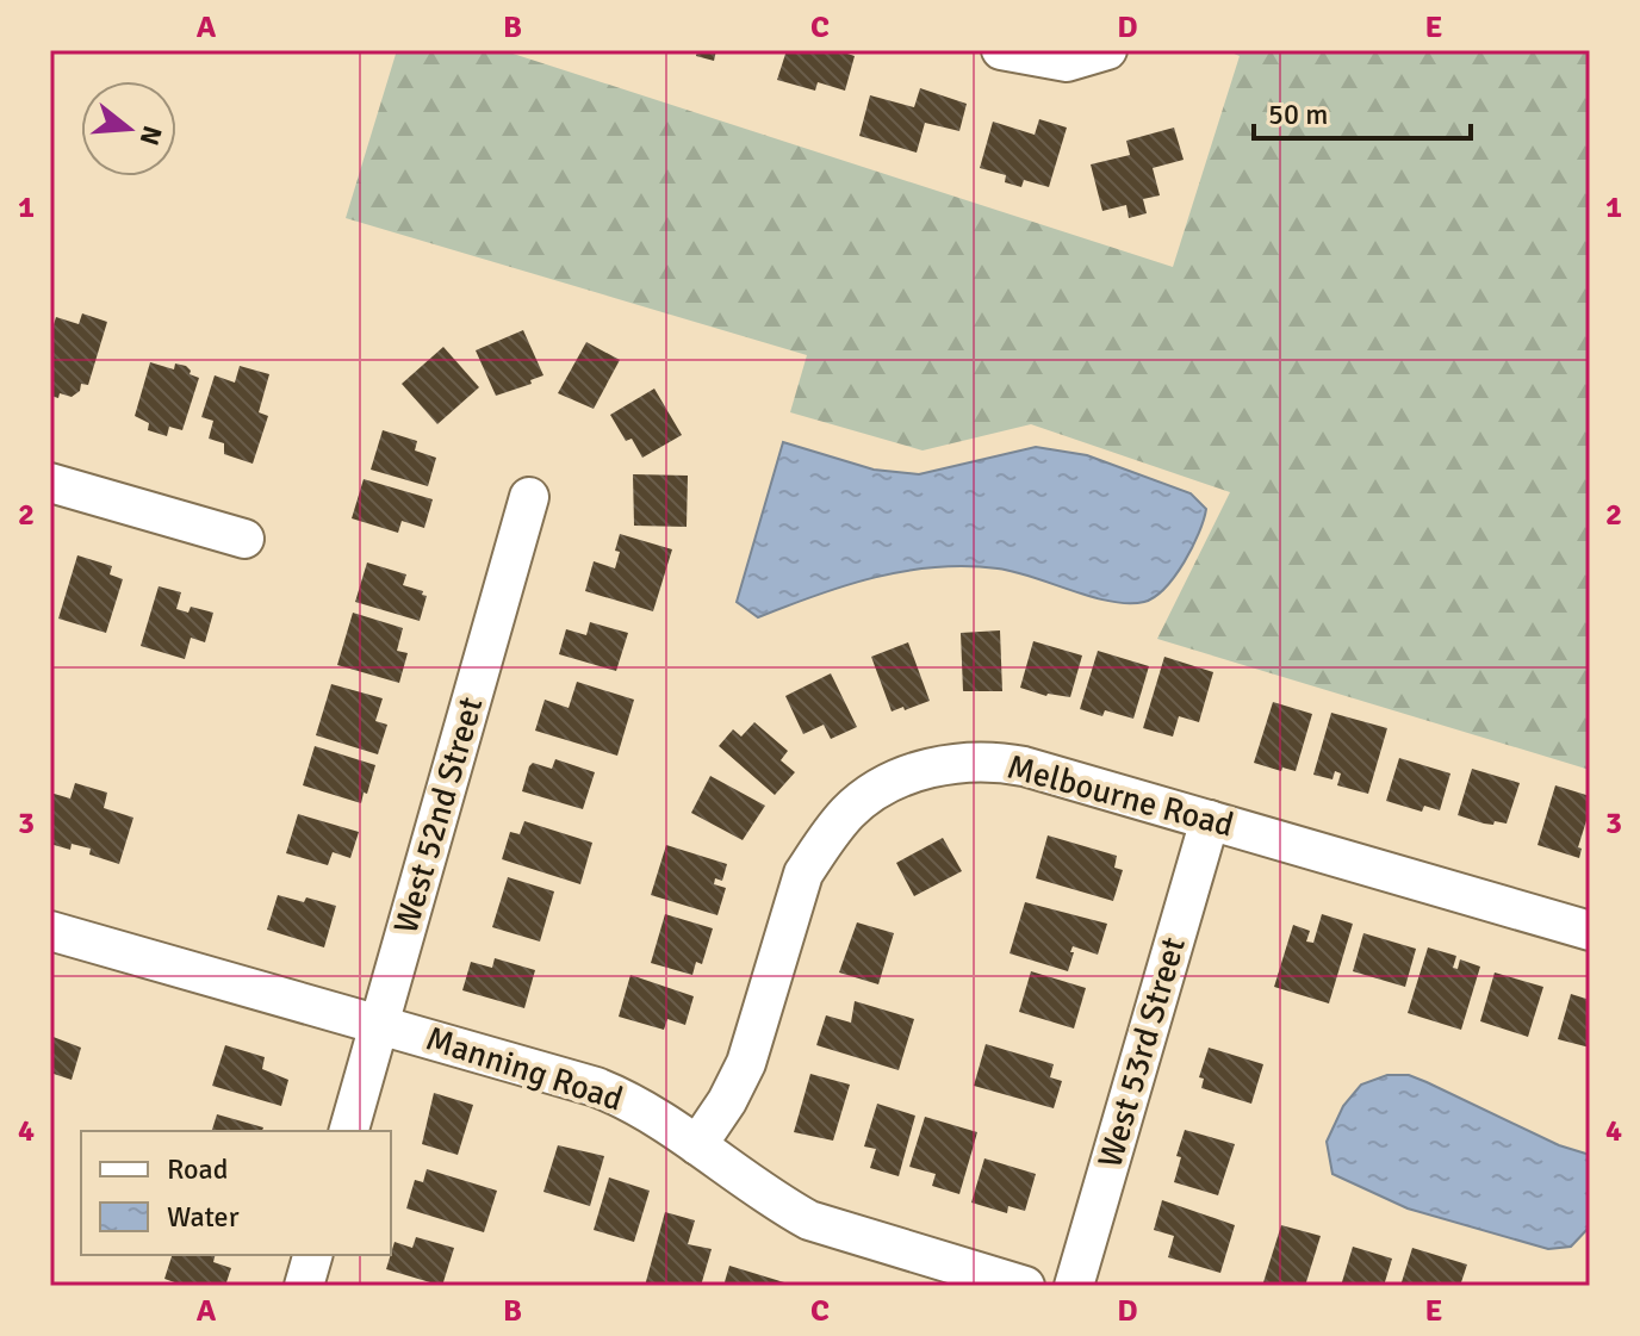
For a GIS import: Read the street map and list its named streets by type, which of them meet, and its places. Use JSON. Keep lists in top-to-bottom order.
{
  "streets": {
    "street": [
      "Melbourne Road",
      "West 52nd Street",
      "West 53rd Street",
      "Manning Road"
    ]
  },
  "crossings": [
    ["Melbourne Road", "West 53rd Street"],
    ["Melbourne Road", "Manning Road"],
    ["West 52nd Street", "Manning Road"]
  ],
  "legend": ["Road", "Water"],
  "scale_bar": "50 m",
  "north": "right",
  "grid": {
    "columns": [
      "A",
      "B",
      "C",
      "D",
      "E"
    ],
    "rows": [
      "1",
      "2",
      "3",
      "4"
    ]
  }
}
